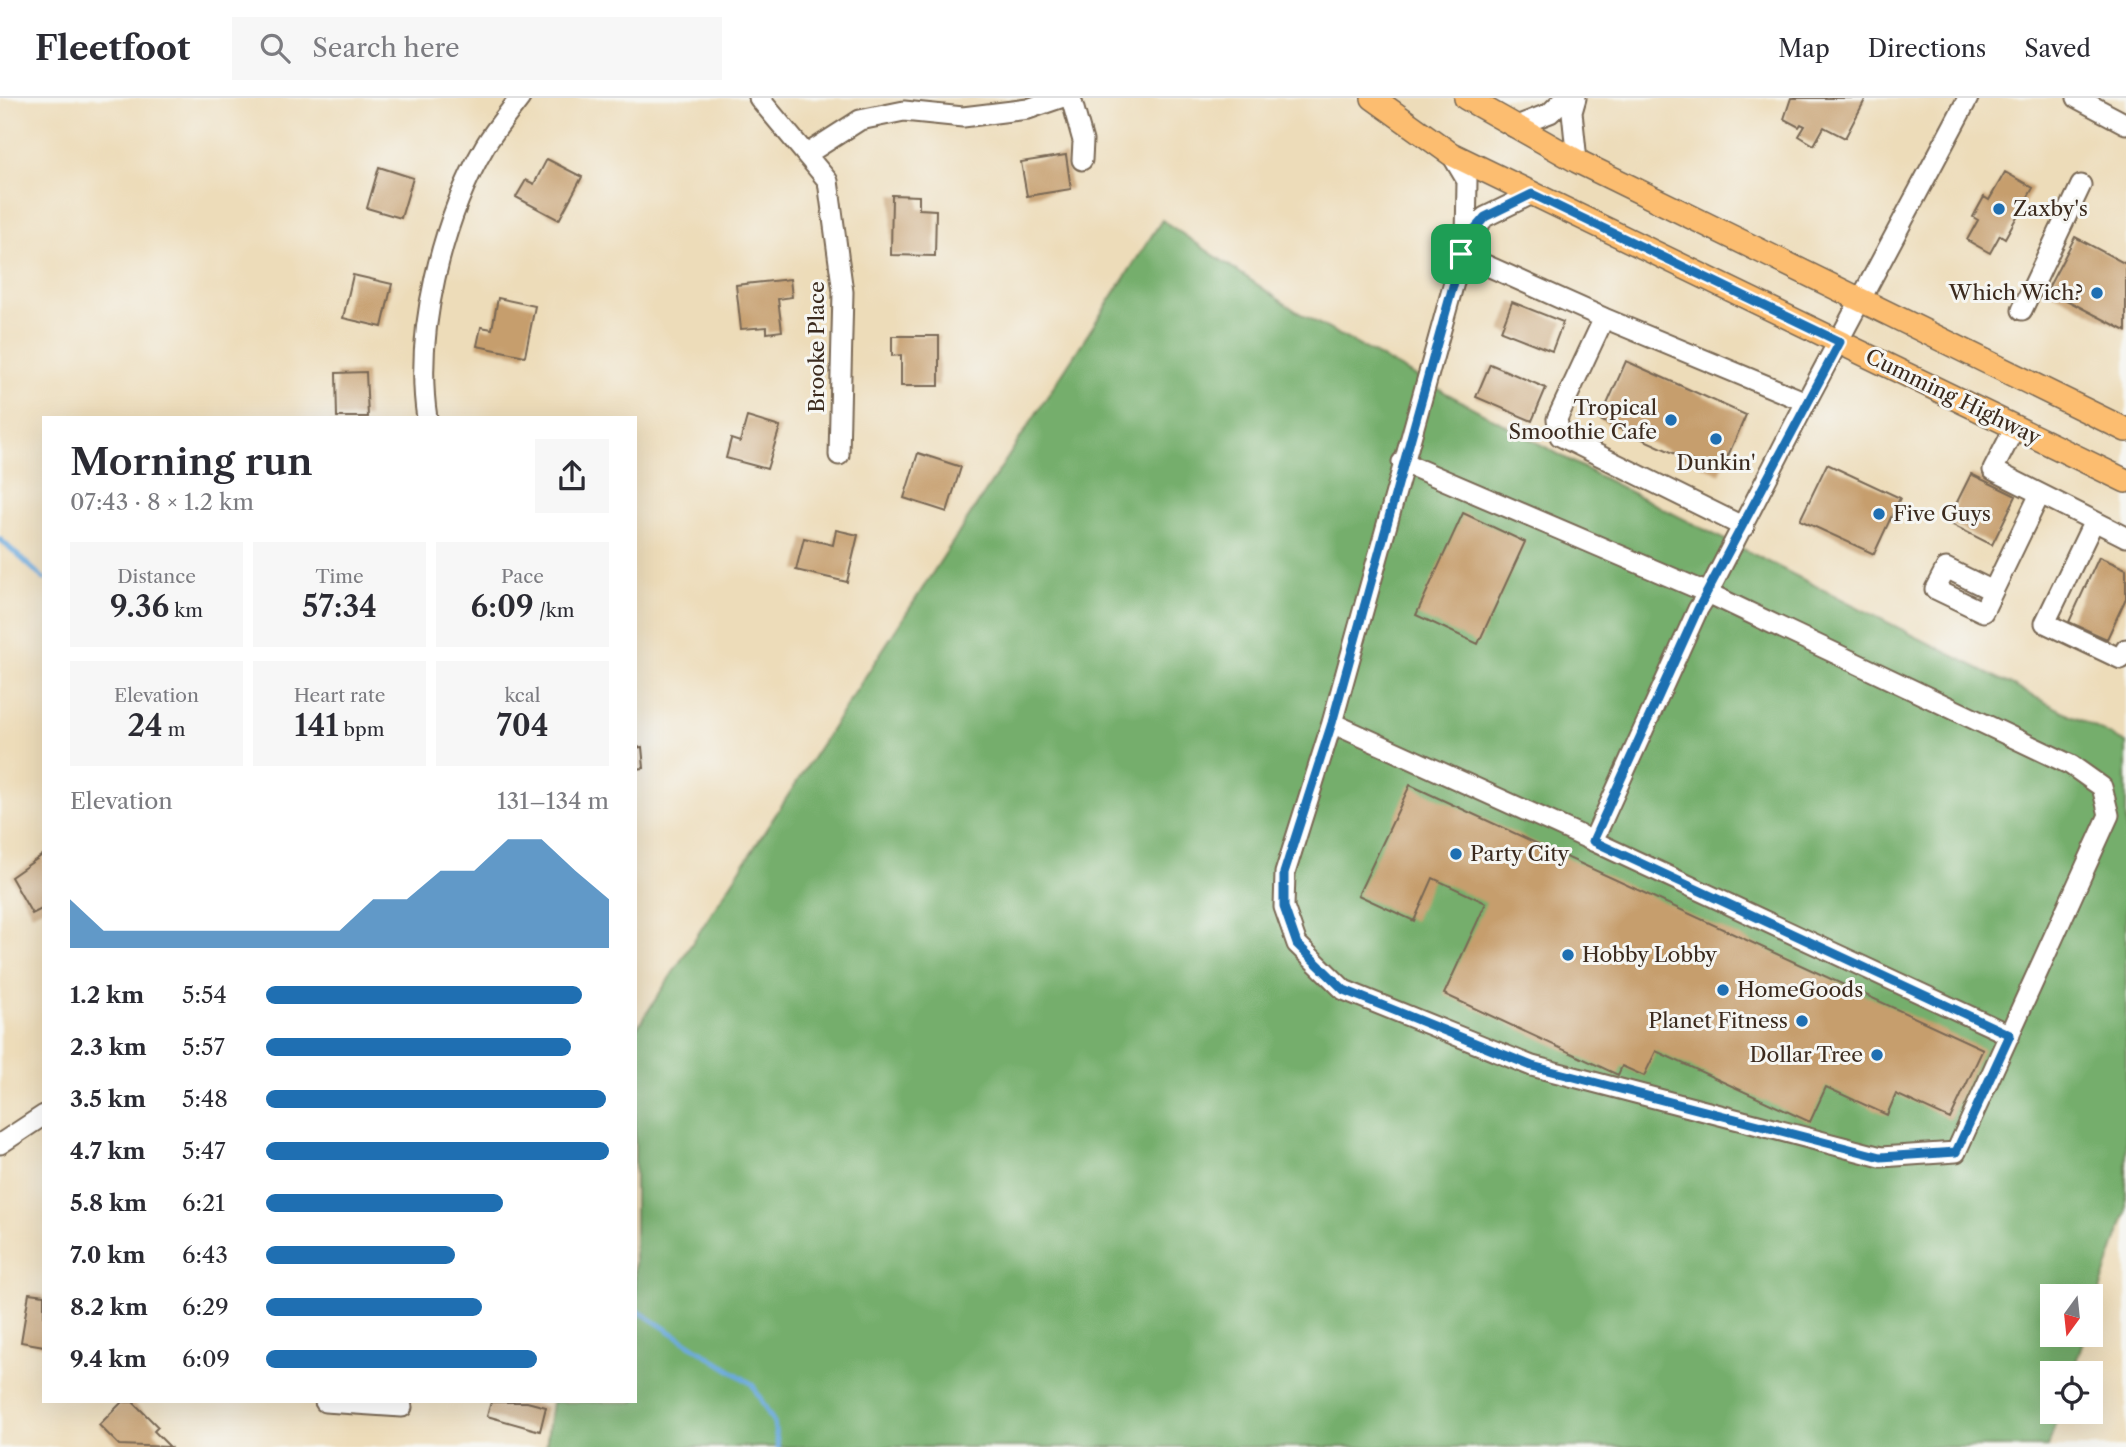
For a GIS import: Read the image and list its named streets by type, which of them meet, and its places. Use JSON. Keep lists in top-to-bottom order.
{
  "streets": {
    "main road": ["Cumming Highway"],
    "street": ["Brooke Place"]
  },
  "places": [
    "Zaxby's",
    "Which Wich?",
    "Tropical Smoothie Cafe",
    "Dunkin'",
    "Five Guys",
    "Party City",
    "Hobby Lobby",
    "HomeGoods",
    "Planet Fitness",
    "Dollar Tree"
  ],
  "north": "bottom",
  "page": {
    "header": "Fleetfoot",
    "search": "Search here",
    "nav": ["Map", "Directions", "Saved"],
    "heading": ["Morning run", "07:43 · 8 × 1.2 km"],
    "stats": [
      ["Distance", "9.36 km"],
      ["Time", "57:34"],
      ["Pace", "6:09 /km"],
      ["Elevation", "24 m"],
      ["Heart rate", "141 bpm"],
      ["kcal", "704"]
    ],
    "chart": ["Elevation", "131–134 m"],
    "list": [
      {
        "name": "1.2 km",
        "note": "5:54"
      },
      {
        "name": "2.3 km",
        "note": "5:57"
      },
      {
        "name": "3.5 km",
        "note": "5:48"
      },
      {
        "name": "4.7 km",
        "note": "5:47"
      },
      {
        "name": "5.8 km",
        "note": "6:21"
      },
      {
        "name": "7.0 km",
        "note": "6:43"
      },
      {
        "name": "8.2 km",
        "note": "6:29"
      },
      {
        "name": "9.4 km",
        "note": "6:09"
      }
    ]
  }
}
